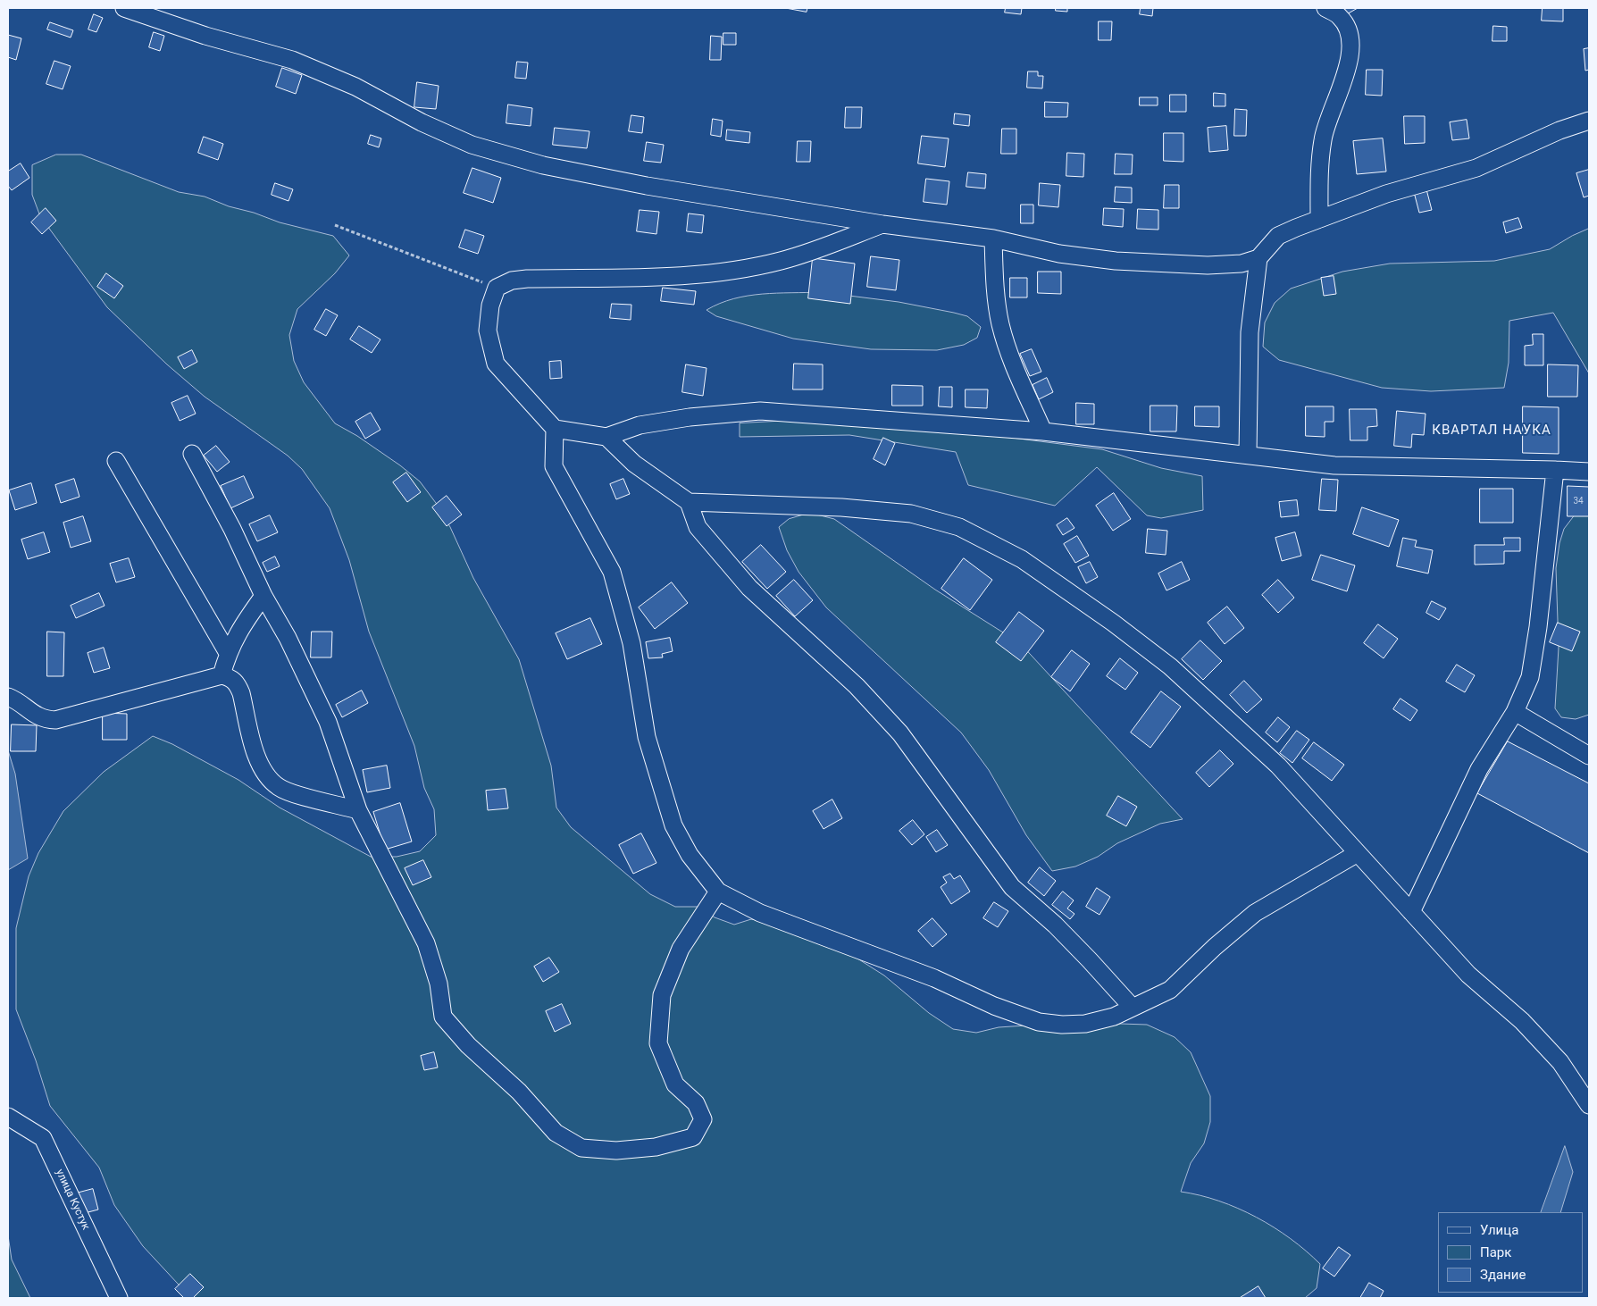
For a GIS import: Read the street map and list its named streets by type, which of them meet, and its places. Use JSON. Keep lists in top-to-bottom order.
{
  "streets": {
    "street": ["улица Кустук"]
  },
  "districts": ["КВАРТАЛ НАУКА"],
  "house_numbers": ["34"],
  "legend": ["Улица", "Парк", "Здание"]
}
